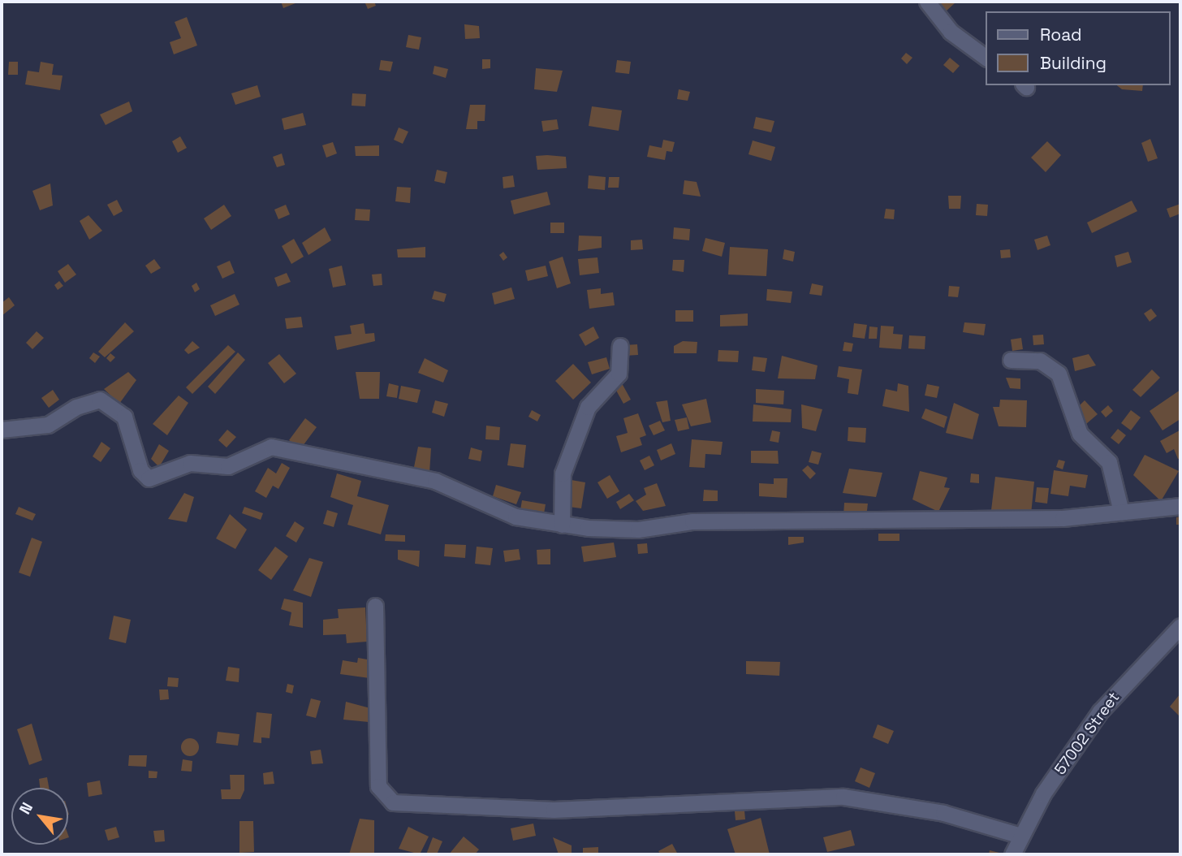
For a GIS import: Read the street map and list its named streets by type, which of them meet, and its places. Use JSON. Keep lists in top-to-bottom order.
{
  "streets": {
    "street": ["57002 Street"]
  },
  "legend": ["Road", "Building"],
  "north": "top left"
}
